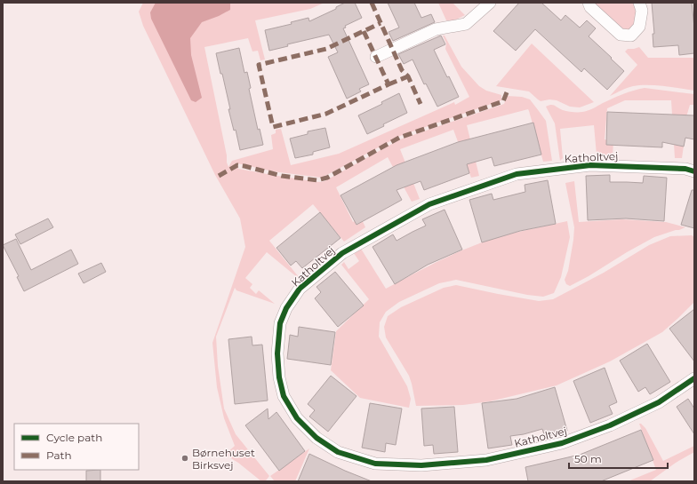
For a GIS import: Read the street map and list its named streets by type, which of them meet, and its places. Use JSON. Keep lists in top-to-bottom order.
{
  "streets": {
    "street": ["Katholtvej"]
  },
  "places": ["Børnehuset Birksvej"],
  "legend": ["Cycle path", "Path"],
  "scale_bar": "50 m"
}
